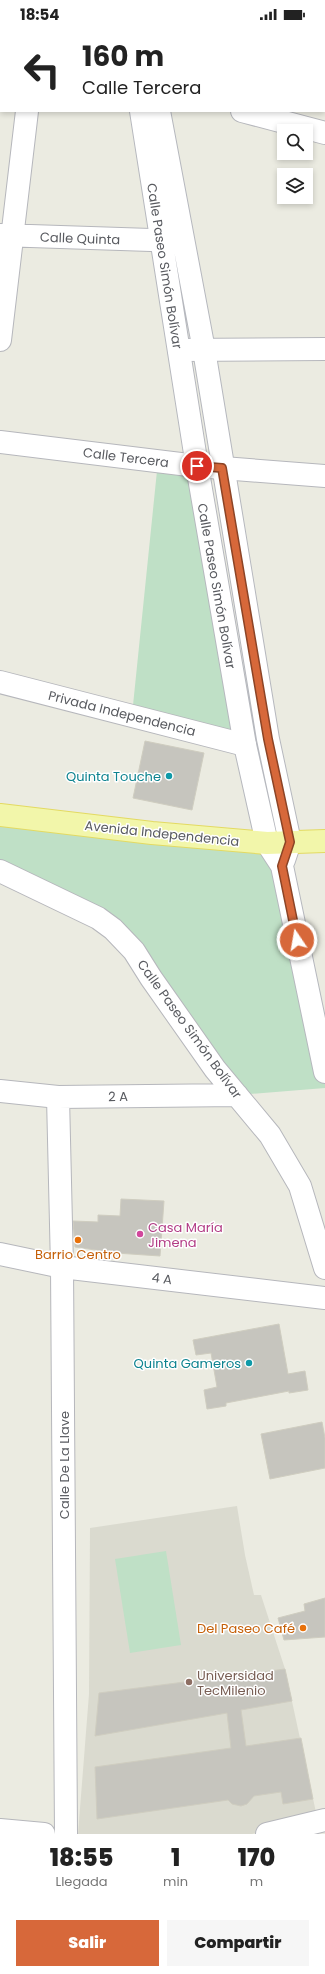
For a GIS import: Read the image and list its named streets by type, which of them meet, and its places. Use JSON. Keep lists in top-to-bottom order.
{
  "streets": {
    "main road": ["Avenida Independencia"],
    "street": [
      "Calle Quinta",
      "Calle Paseo Simón Bolívar",
      "Calle Tercera",
      "Privada Independencia",
      "2 A",
      "4 A",
      "Calle De La Llave"
    ]
  },
  "crossings": [
    ["Calle Quinta", "Calle Paseo Simón Bolívar"],
    ["Calle Paseo Simón Bolívar", "Calle Tercera"],
    ["Calle Paseo Simón Bolívar", "Privada Independencia"],
    ["Calle Paseo Simón Bolívar", "Avenida Independencia"],
    ["Calle Paseo Simón Bolívar", "2 A"],
    ["2 A", "Calle De La Llave"],
    ["4 A", "Calle De La Llave"]
  ],
  "places": [
    "Quinta Touche",
    "Casa María Jimena",
    "Barrio Centro",
    "Quinta Gameros",
    "Del Paseo Café",
    "Universidad TecMilenio"
  ],
  "page": {
    "status": "18:54",
    "turn": ["160 m", "Calle Tercera"],
    "eta": [
      "18:55",
      "Llegada",
      "1",
      "min",
      "170",
      "m"
    ],
    "buttons": ["Salir", "Compartir"]
  }
}
